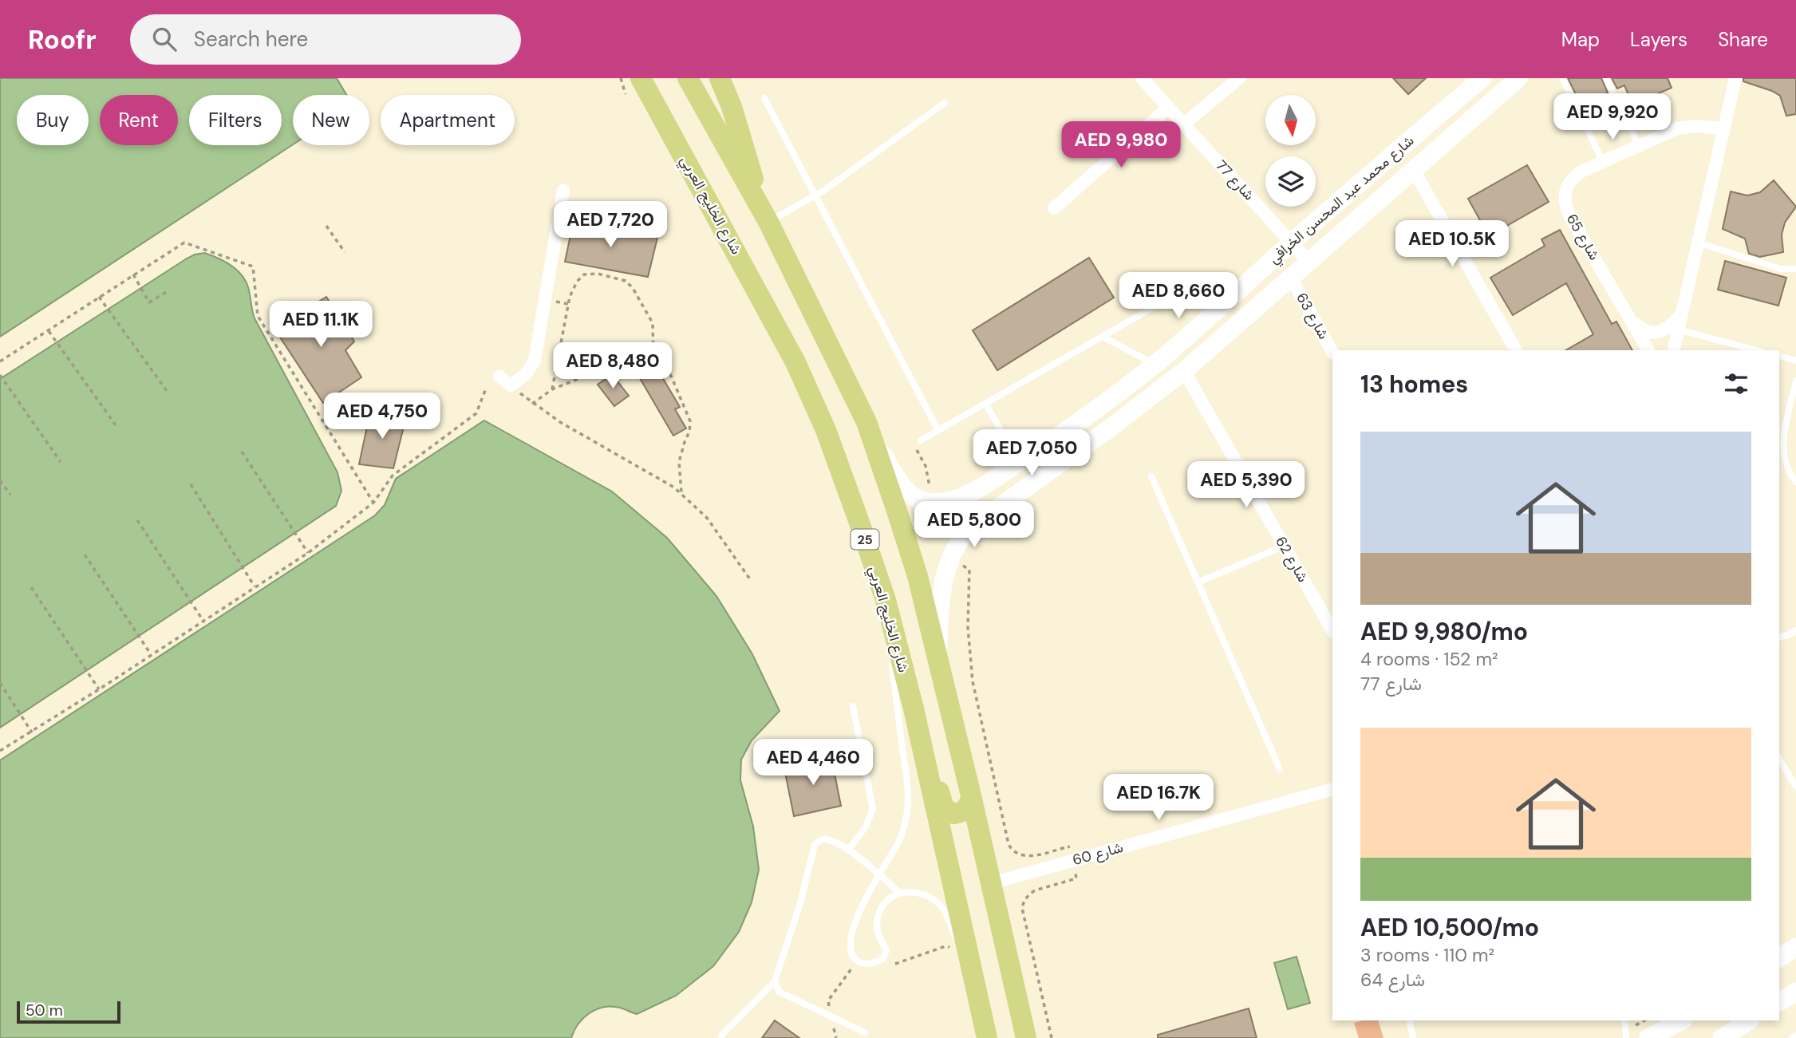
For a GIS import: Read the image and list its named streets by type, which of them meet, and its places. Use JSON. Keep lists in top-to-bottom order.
{
  "streets": {
    "main road": ["شارع محمد عبد المحسن الخرافي", "شارع الخليج العربي", "25"],
    "street": [
      "شارع 77",
      "شارع 65",
      "شارع 63",
      "شارع 62",
      "شارع 60"
    ]
  },
  "crossings": [
    ["شارع 77", "شارع محمد عبد المحسن الخرافي"],
    ["شارع محمد عبد المحسن الخرافي", "شارع 63"],
    ["شارع محمد عبد المحسن الخرافي", "شارع 62"]
  ],
  "scale_bar": "50 m",
  "north": "bottom",
  "page": {
    "header": "Roofr",
    "search": "Search here",
    "nav": ["Map", "Layers", "Share"],
    "price": [
      "AED 9,920",
      "AED 9,980",
      "AED 7,720",
      "AED 10.5K",
      "AED 8,660",
      "AED 11.1K",
      "AED 8,480",
      "AED 4,750",
      "AED 7,050",
      "AED 5,390",
      "AED 5,800",
      "AED 4,460",
      "AED 16.7K"
    ],
    "chip": [
      "Buy",
      "Rent",
      "Filters",
      "New",
      "Apartment"
    ],
    "heading": "13 homes",
    "list": [
      {
        "name": "AED 9,980/mo",
        "note": "4 rooms · 152 m² · شارع 77"
      },
      {
        "name": "AED 10,500/mo",
        "note": "3 rooms · 110 m² · شارع 64"
      }
    ],
    "scale": "50 m"
  }
}
